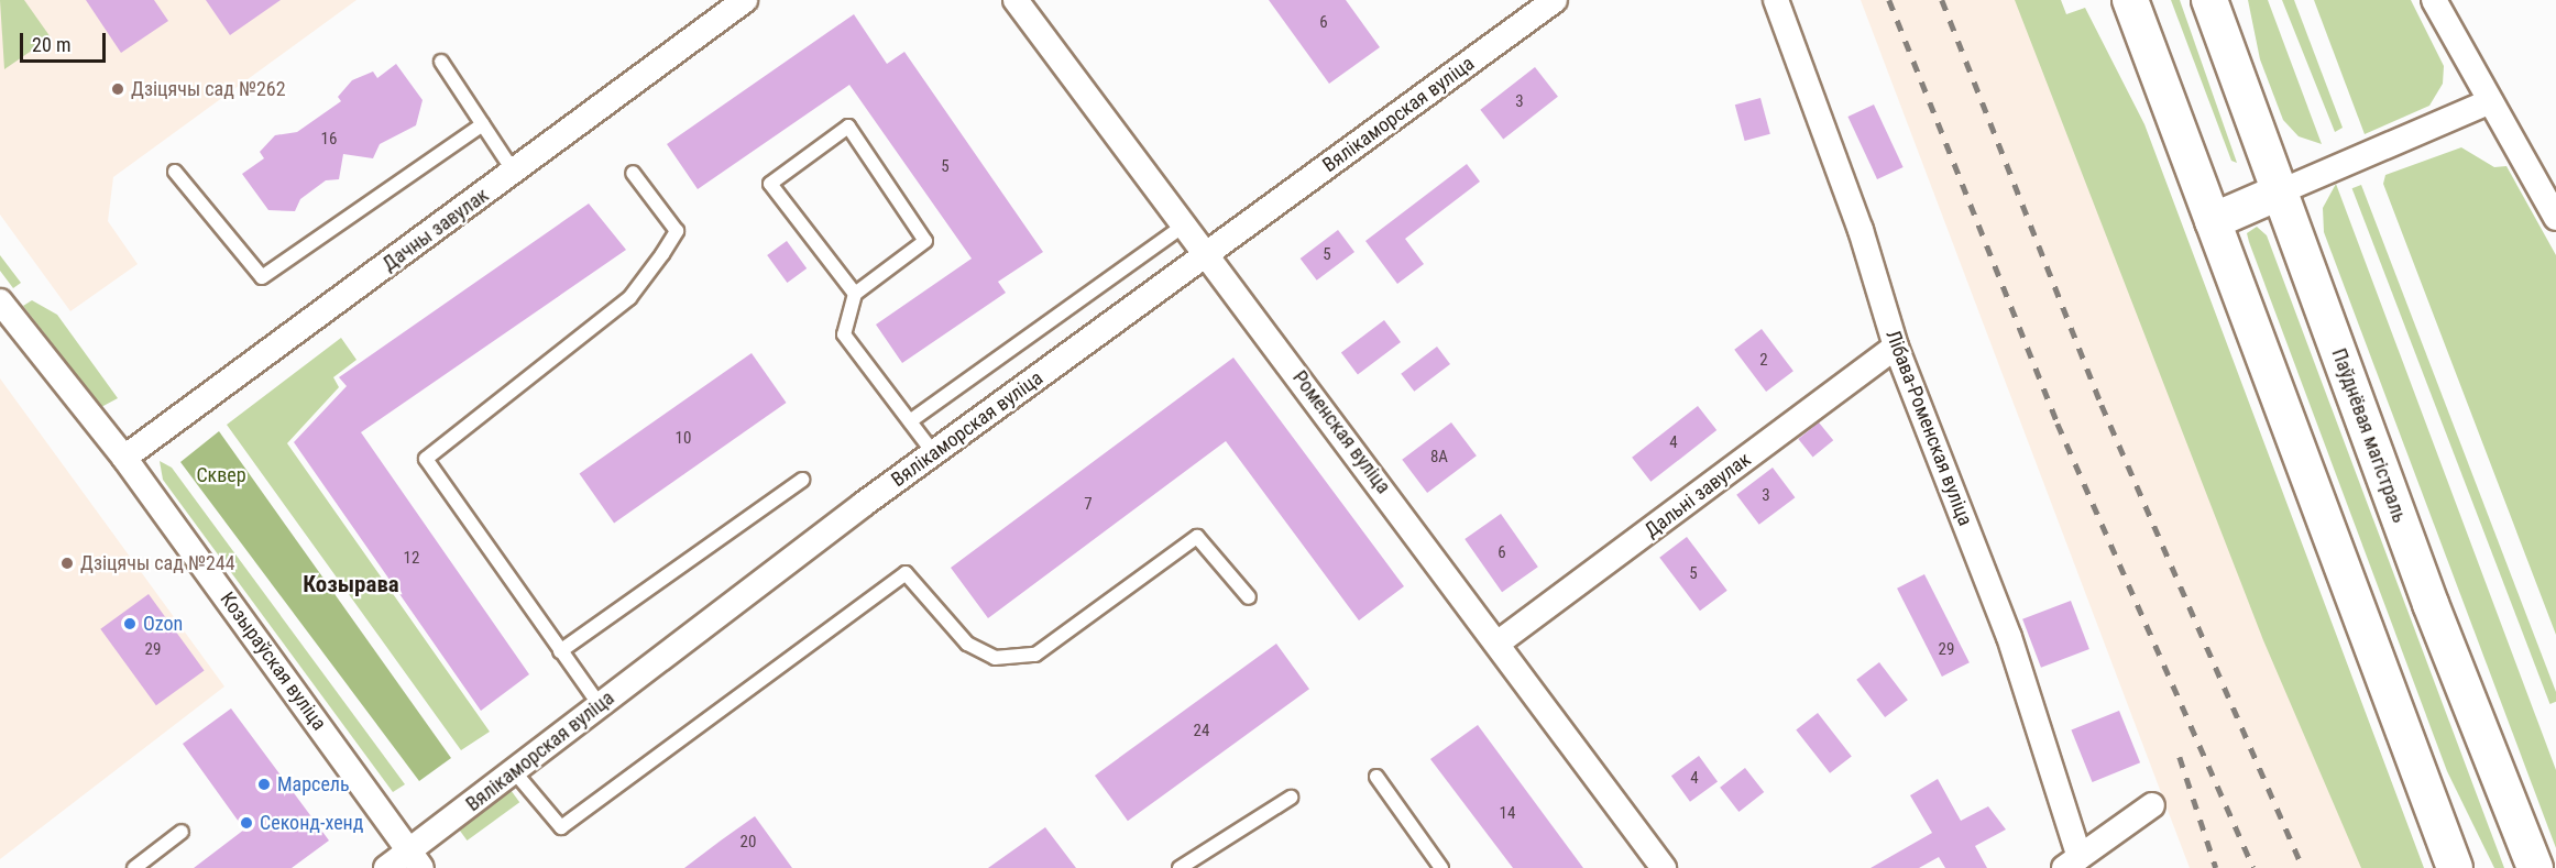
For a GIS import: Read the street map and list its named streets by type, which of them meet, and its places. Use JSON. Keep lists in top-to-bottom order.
{
  "streets": {
    "main road": ["Паўднёвая магістраль"],
    "street": [
      "Вялікаморская вуліца",
      "Дачны завулак",
      "Лібава-Роменская вуліца",
      "Роменская вуліца",
      "Дальні завулак",
      "Козыраўская вуліца"
    ]
  },
  "crossings": [
    ["Вялікаморская вуліца", "Роменская вуліца"],
    ["Вялікаморская вуліца", "Козыраўская вуліца"],
    ["Дачны завулак", "Козыраўская вуліца"],
    ["Лібава-Роменская вуліца", "Дальні завулак"],
    ["Роменская вуліца", "Дальні завулак"]
  ],
  "districts": ["Козырава"],
  "parks": ["Сквер"],
  "places": [
    "Дзіцячы сад №262",
    "Дзіцячы сад №244",
    "Ozon",
    "Марсель",
    "Секонд-хенд"
  ],
  "house_numbers": [
    "6",
    "3",
    "16",
    "5",
    "5",
    "2",
    "10",
    "4",
    "8А",
    "3",
    "7",
    "6",
    "12",
    "5",
    "29",
    "29",
    "24",
    "4",
    "14",
    "20"
  ],
  "scale_bar": "20 m"
}
